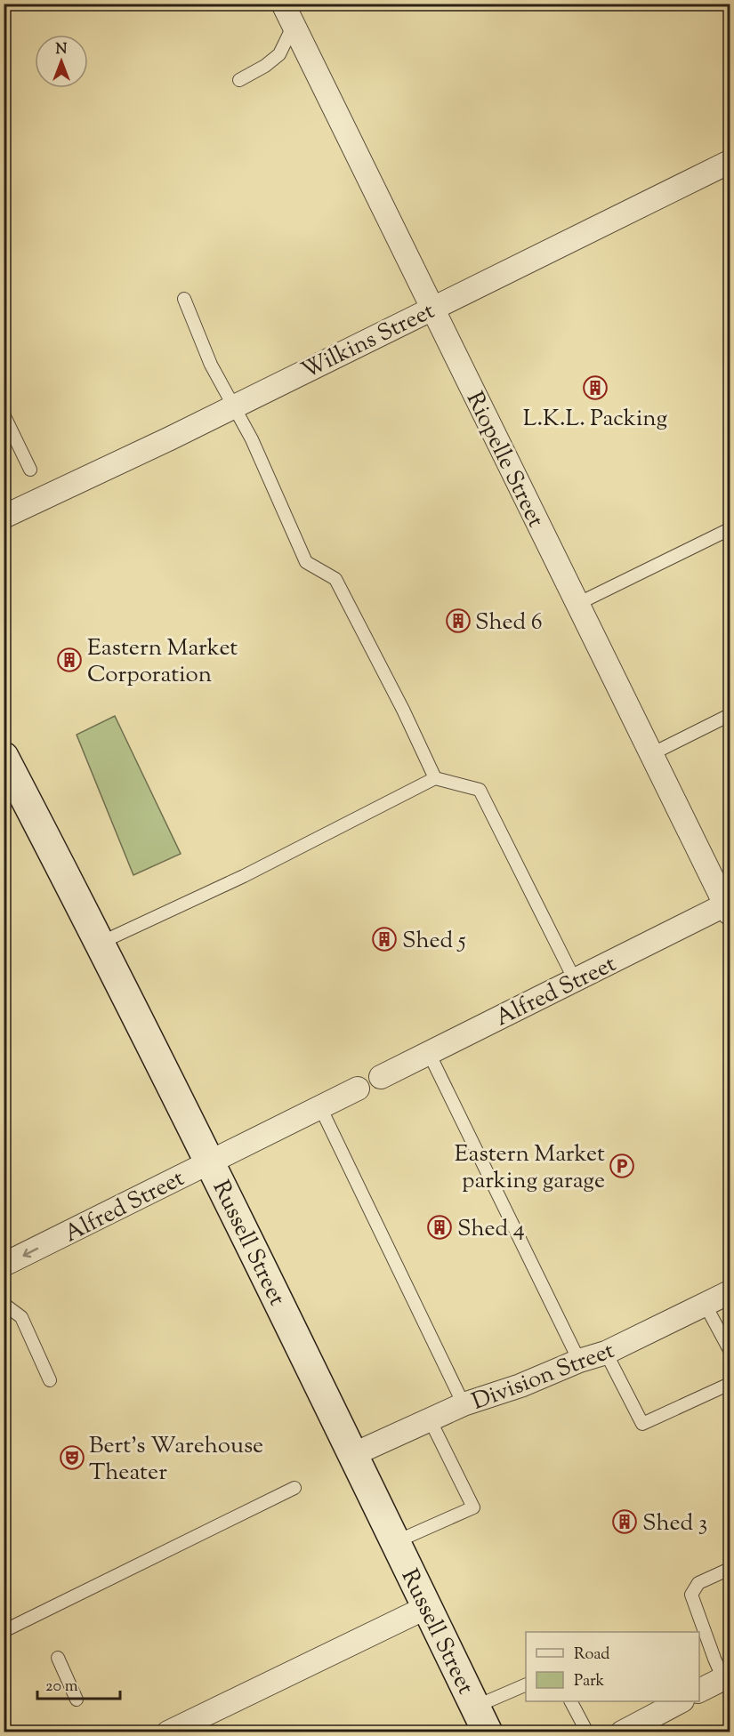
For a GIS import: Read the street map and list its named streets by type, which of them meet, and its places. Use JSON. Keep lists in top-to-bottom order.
{
  "streets": {
    "street": [
      "Wilkins Street",
      "Riopelle Street",
      "Alfred Street",
      "Russell Street",
      "Division Street"
    ]
  },
  "crossings": [
    ["Wilkins Street", "Riopelle Street"],
    ["Riopelle Street", "Alfred Street"],
    ["Alfred Street", "Russell Street"],
    ["Russell Street", "Division Street"]
  ],
  "places": {
    "building": [
      "L.K.L. Packing",
      "Shed 6",
      "Eastern Market Corporation",
      "Shed 5",
      "Shed 4",
      "Shed 3"
    ],
    "parking": ["Eastern Market parking garage"],
    "theatre": ["Bert's Warehouse Theater"]
  },
  "legend": ["Road", "Park"],
  "scale_bar": "20 m",
  "north": "top"
}
